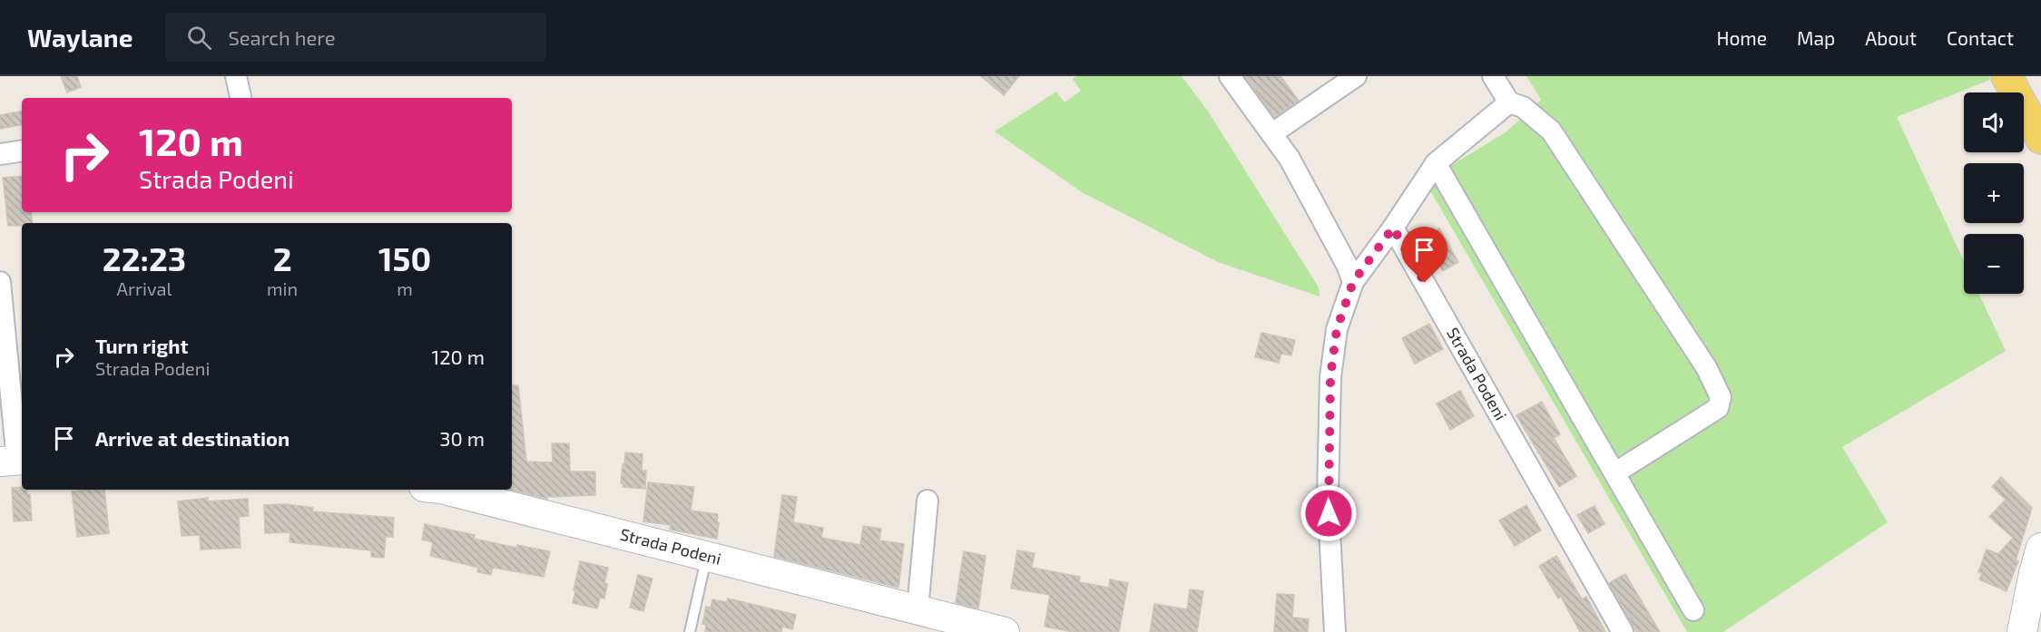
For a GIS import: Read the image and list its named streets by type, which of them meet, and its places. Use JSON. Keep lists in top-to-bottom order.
{
  "streets": {
    "main road": ["Strada Podeni"]
  },
  "page": {
    "header": "Waylane",
    "search": "Search here",
    "nav": [
      "Home",
      "Map",
      "About",
      "Contact"
    ],
    "map_buttons": ["+", "−"],
    "turn": ["120 m", "Strada Podeni"],
    "eta": [
      "22:23",
      "Arrival",
      "2",
      "min",
      "150",
      "m"
    ],
    "list": [
      {
        "name": "Turn right",
        "note": "Strada Podeni",
        "value": "120 m"
      },
      {
        "name": "Arrive at destination",
        "value": "30 m"
      }
    ]
  }
}
